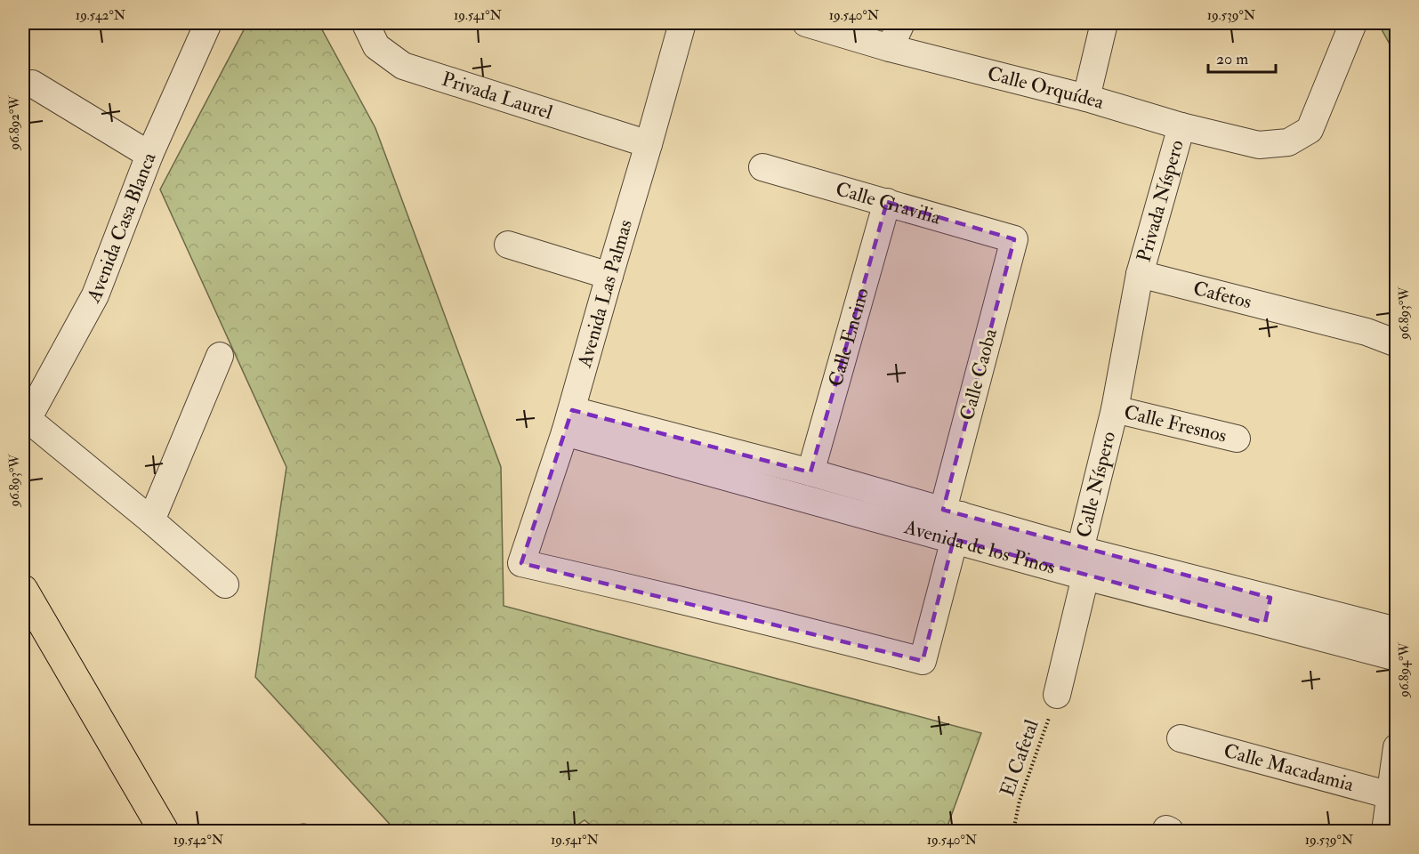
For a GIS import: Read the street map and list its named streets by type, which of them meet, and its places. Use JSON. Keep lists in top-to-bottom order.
{
  "streets": {
    "street": [
      "Calle Orquídea",
      "Privada Laurel",
      "Privada Níspero",
      "Calle Gravilia",
      "Avenida Casa Blanca",
      "Avenida Las Palmas",
      "Cafetos",
      "Calle Encino",
      "Calle Caoba",
      "Calle Fresnos",
      "Calle Níspero",
      "Avenida de los Pinos",
      "Calle Macadamia"
    ],
    "path": ["El Cafetal"]
  },
  "crossings": [
    ["Calle Orquídea", "Privada Níspero"],
    ["Privada Laurel", "Avenida Las Palmas"],
    ["Privada Níspero", "Cafetos"],
    ["Privada Níspero", "Calle Níspero"],
    ["Calle Gravilia", "Calle Encino"],
    ["Calle Gravilia", "Calle Caoba"],
    ["Avenida Las Palmas", "Calle Caoba"],
    ["Avenida Las Palmas", "Avenida de los Pinos"],
    ["Cafetos", "Calle Níspero"],
    ["Calle Encino", "Avenida de los Pinos"],
    ["Calle Caoba", "Avenida de los Pinos"],
    ["Calle Fresnos", "Calle Níspero"],
    ["Calle Níspero", "Avenida de los Pinos"],
    ["Calle Níspero", "El Cafetal"]
  ],
  "scale_bar": "20 m",
  "coordinates": [
    "19.542°N",
    "19.541°N",
    "19.540°N",
    "19.539°N",
    "96.892°W",
    "96.893°W",
    "96.894°W"
  ]
}
